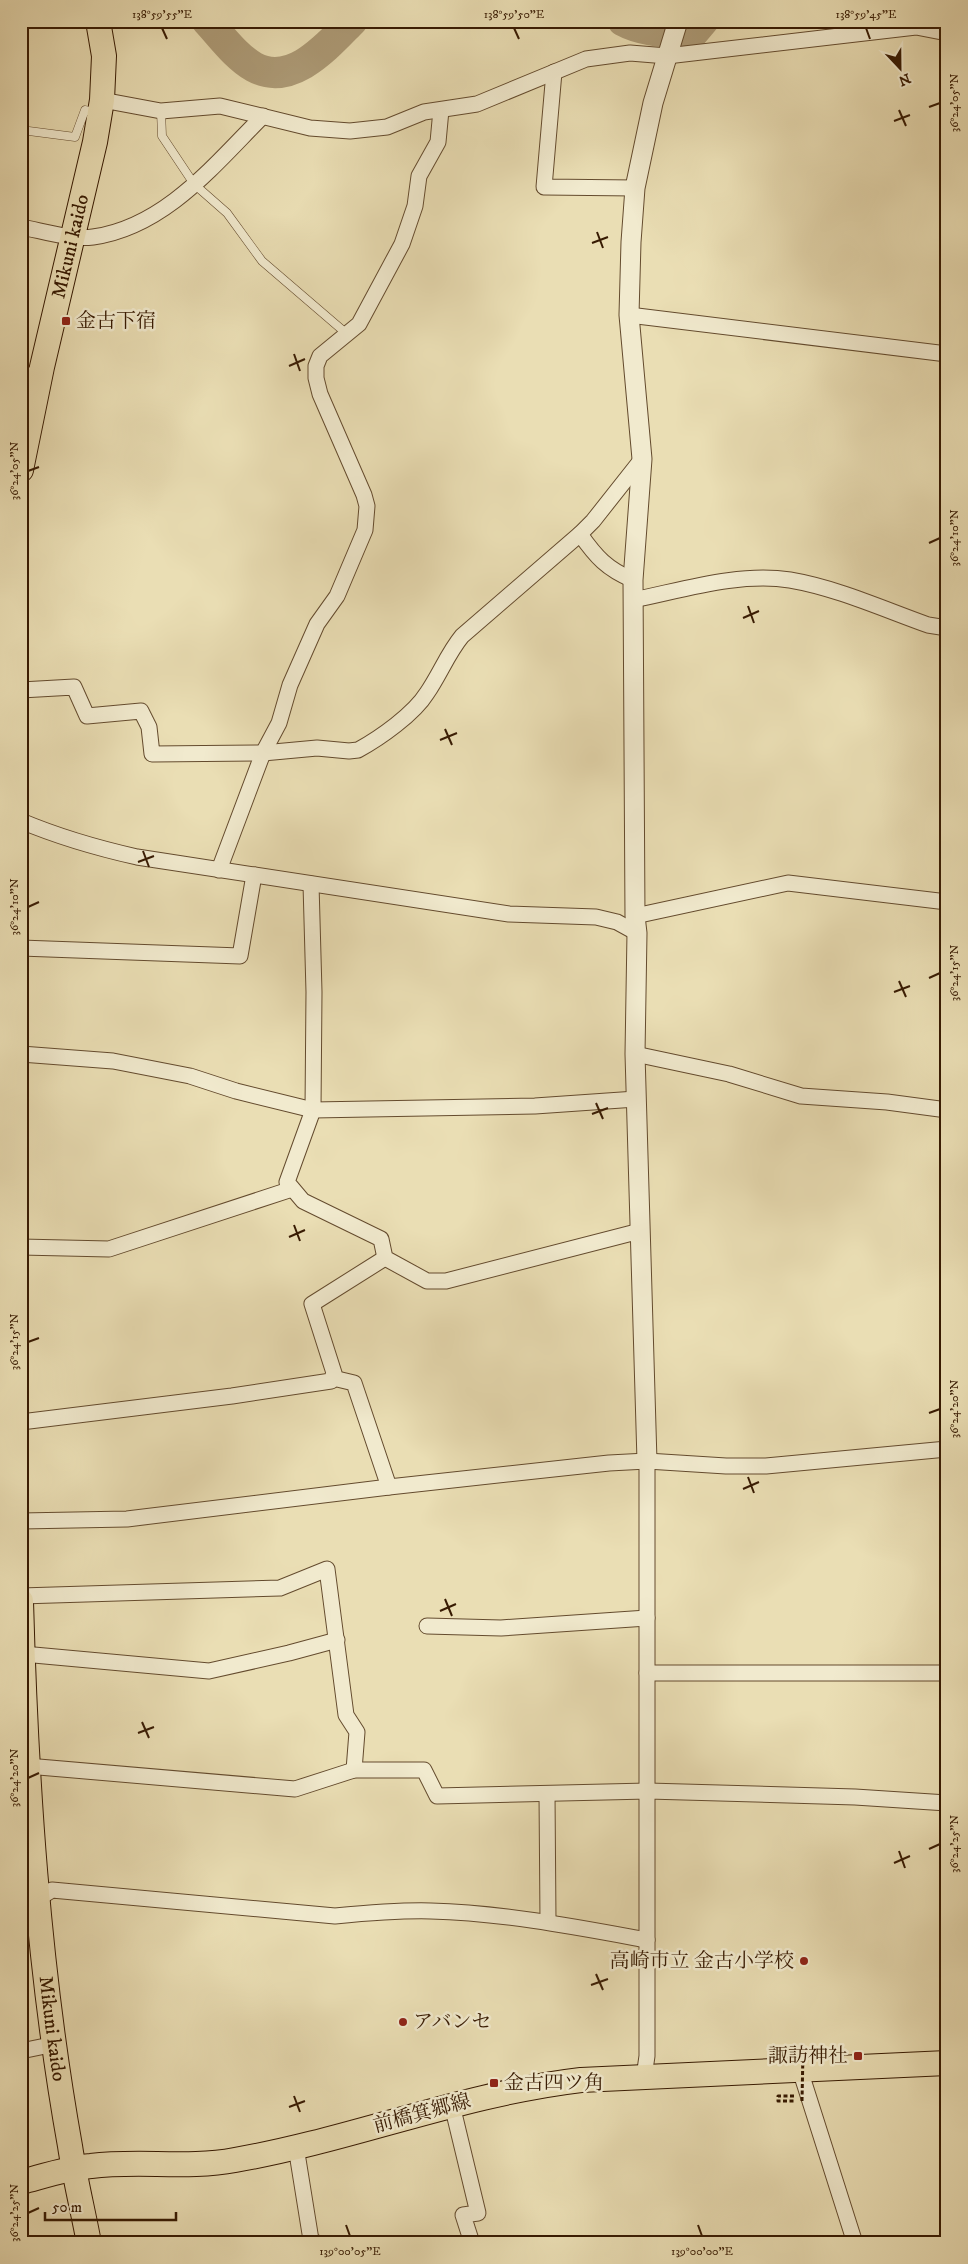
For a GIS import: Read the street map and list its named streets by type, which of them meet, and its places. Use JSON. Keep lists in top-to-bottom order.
{
  "streets": {
    "main road": ["Mikuni kaido", "前橋箕郷線"]
  },
  "crossings": [
    ["Mikuni kaido", "前橋箕郷線"]
  ],
  "places": {
    "transit": ["金古下宿", "諏訪神社", "金古四ツ角"],
    "other": ["高崎市立 金古小学校", "アバンセ"]
  },
  "scale_bar": "50 m",
  "north": "bottom",
  "coordinates": [
    "138°59'55\"E",
    "138°59'50\"E",
    "138°59'45\"E",
    "36°24'05\"N",
    "36°24'10\"N",
    "36°24'15\"N",
    "36°24'20\"N",
    "36°24'25\"N",
    "139°00'05\"E",
    "139°00'00\"E"
  ]
}
